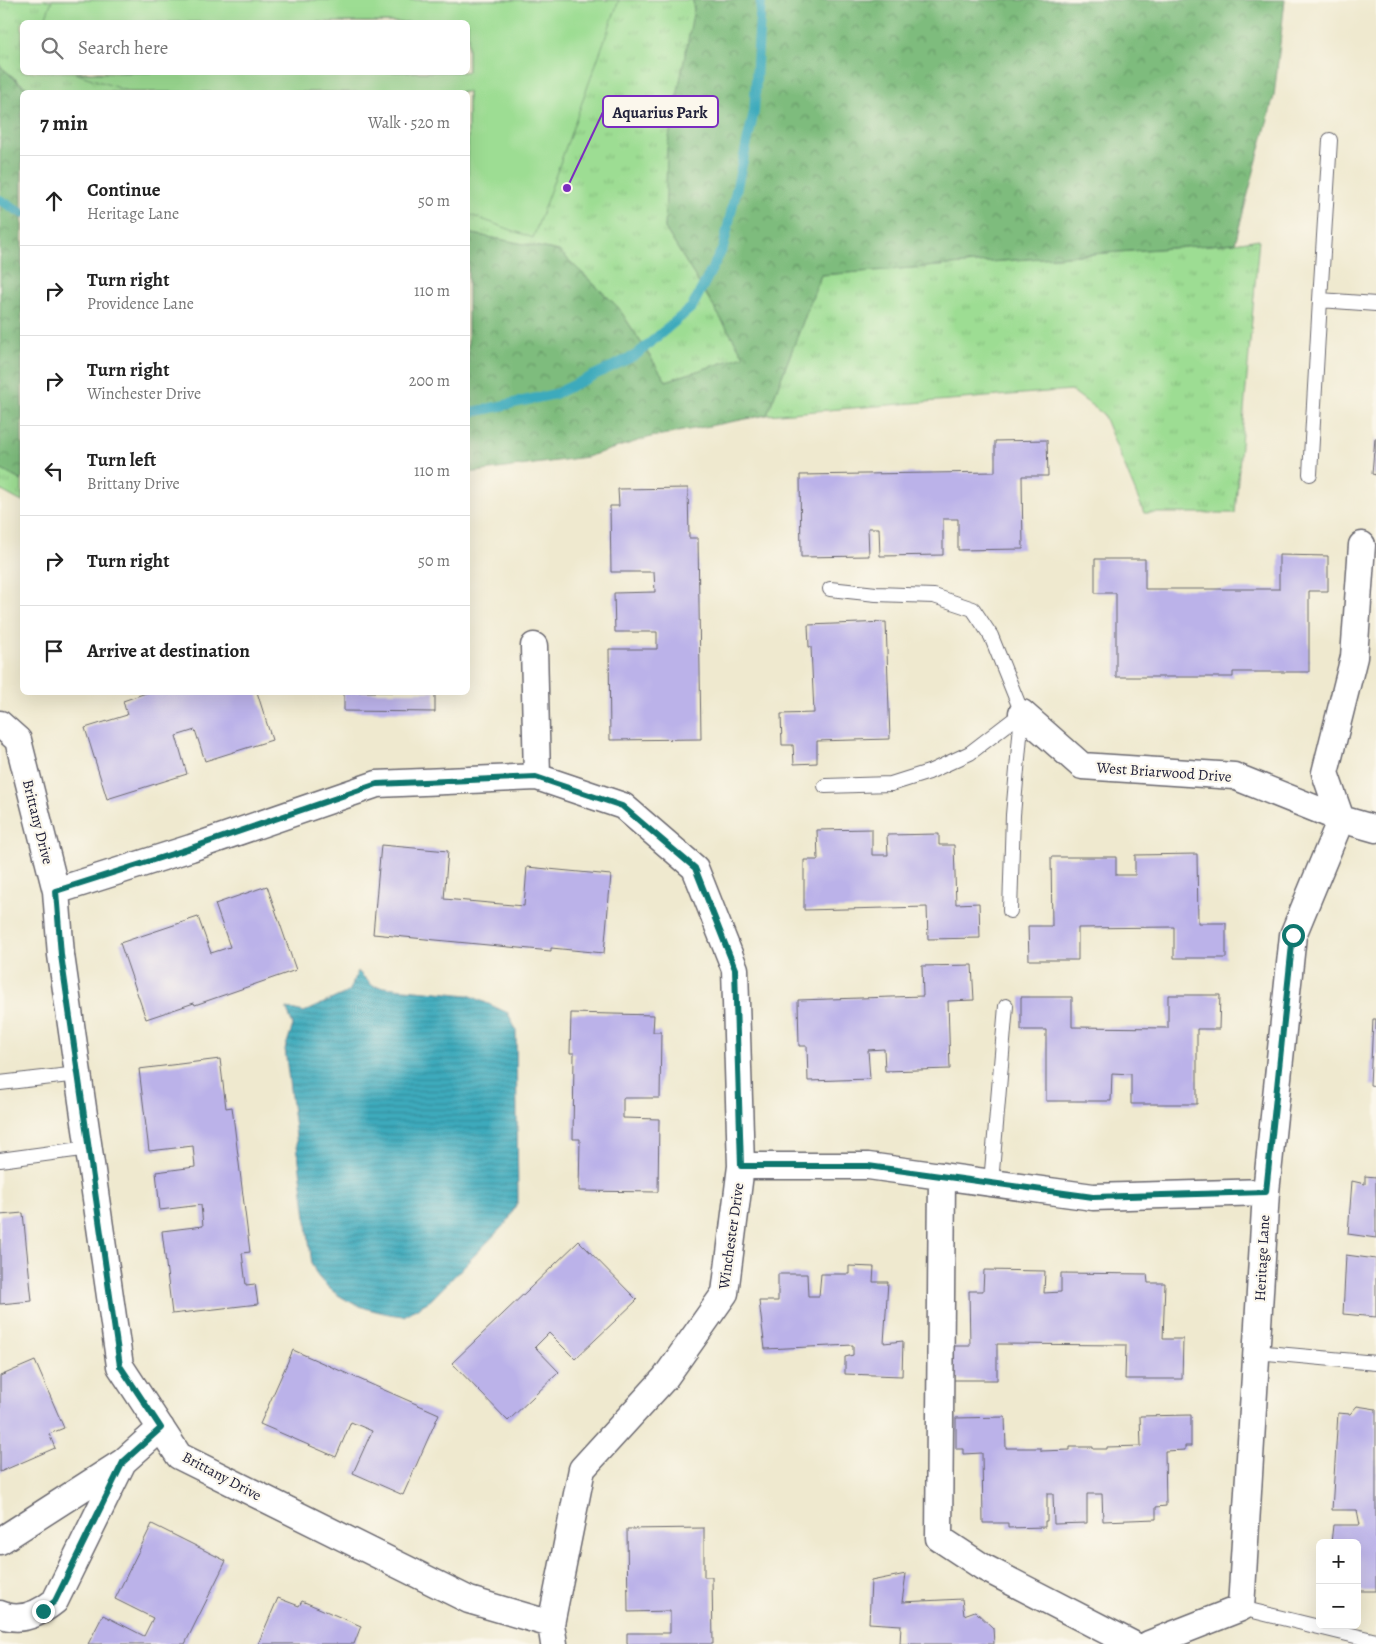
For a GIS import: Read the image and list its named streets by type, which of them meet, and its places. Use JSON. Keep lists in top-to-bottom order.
{
  "streets": {
    "street": [
      "West Briarwood Drive",
      "Brittany Drive",
      "Winchester Drive",
      "Heritage Lane"
    ]
  },
  "crossings": [
    ["West Briarwood Drive", "Heritage Lane"],
    ["Brittany Drive", "Winchester Drive"]
  ],
  "places": ["Aquarius Park"],
  "page": {
    "search": "Search here",
    "heading": ["7 min", "Walk · 520 m"],
    "list": [
      ["Continue", "Heritage Lane", "50 m"],
      ["Turn right", "Providence Lane", "110 m"],
      ["Turn right", "Winchester Drive", "200 m"],
      ["Turn left", "Brittany Drive", "110 m"],
      ["Turn right", "50 m"],
      "Arrive at destination"
    ],
    "map_buttons": ["+", "−"]
  }
}
